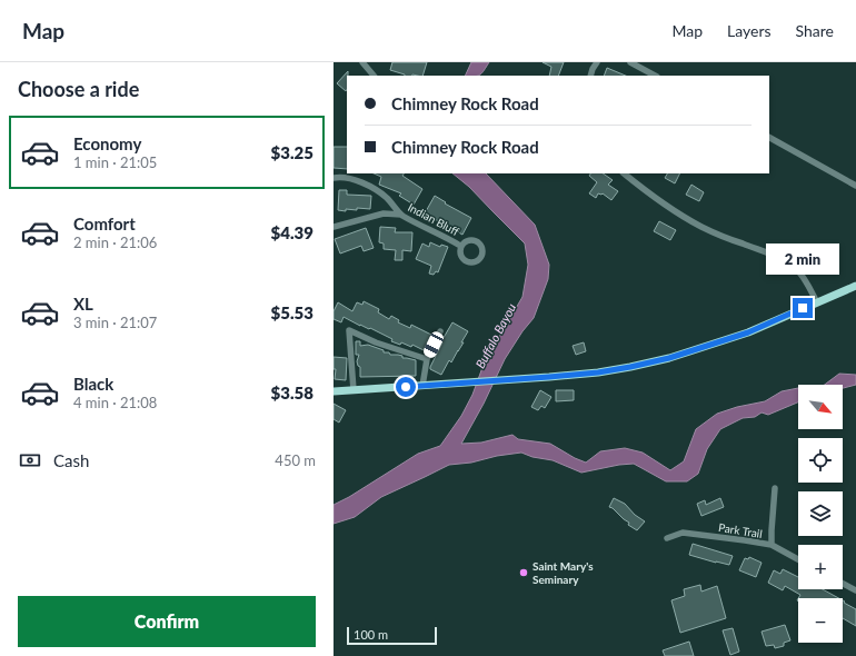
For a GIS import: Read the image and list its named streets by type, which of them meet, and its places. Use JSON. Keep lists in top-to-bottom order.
{
  "streets": {
    "street": ["Indian Bluff", "Park Trail"]
  },
  "water": ["Buffalo Bayou"],
  "places": ["Saint Mary's Seminary"],
  "scale_bar": "100 m",
  "north": "bottom right",
  "page": {
    "header": "Map",
    "nav": ["Map", "Layers", "Share"],
    "heading": "Choose a ride",
    "banner": ["Chimney Rock Road", "Chimney Rock Road"],
    "list": [
      {
        "name": "Economy",
        "note": "1 min · 21:05",
        "value": "$3.25"
      },
      {
        "name": "Comfort",
        "note": "2 min · 21:06",
        "value": "$4.39"
      },
      {
        "name": "XL",
        "note": "3 min · 21:07",
        "value": "$5.53"
      },
      {
        "name": "Black",
        "note": "4 min · 21:08",
        "value": "$3.58"
      }
    ],
    "bubble": "2 min",
    "map_buttons": ["+", "−"],
    "pay": ["Cash", "450 m"],
    "buttons": "Confirm",
    "scale": "100 m"
  }
}
